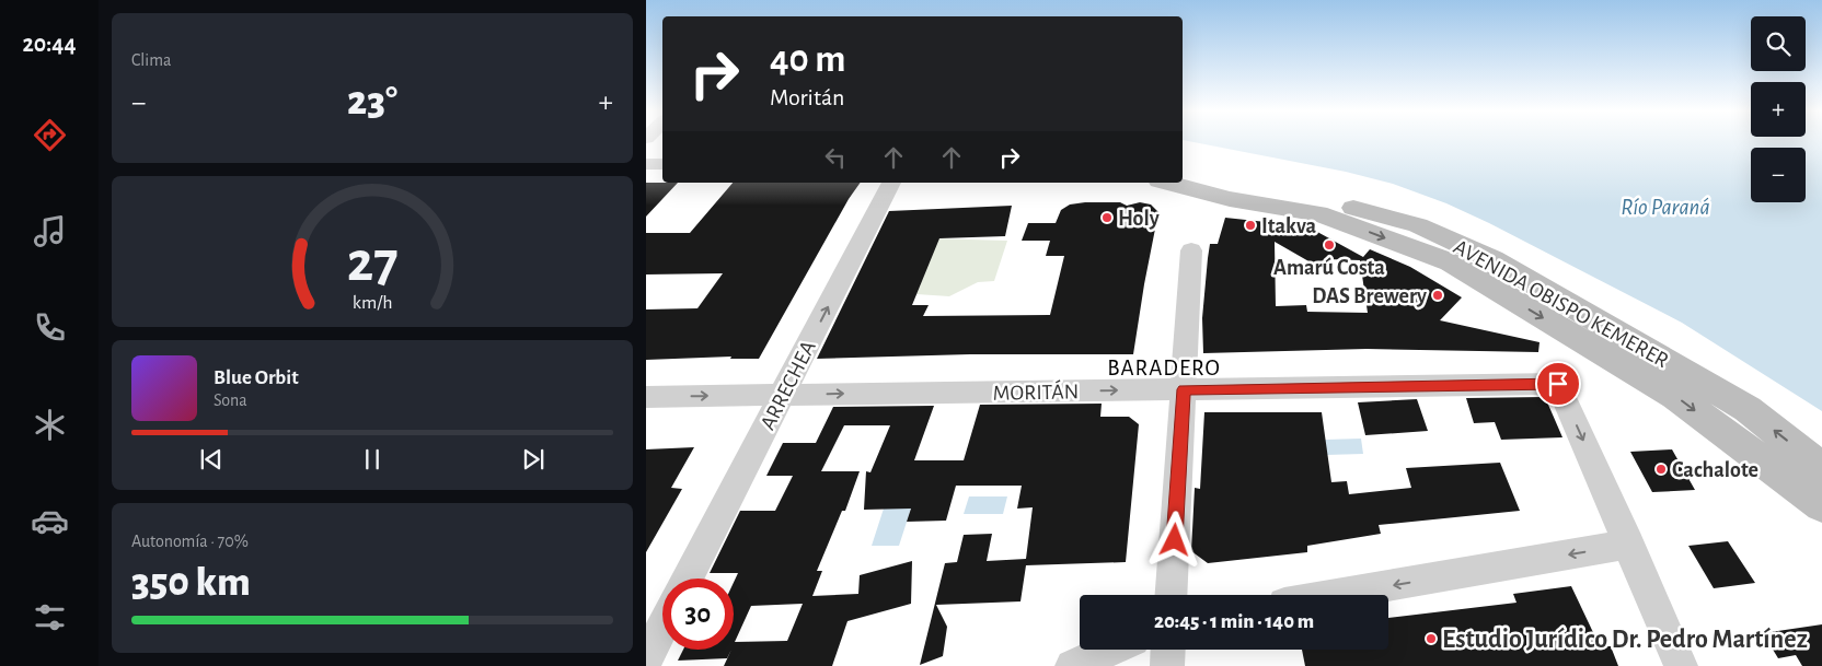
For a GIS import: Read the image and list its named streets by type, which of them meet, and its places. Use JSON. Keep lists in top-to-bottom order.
{
  "streets": {
    "main road": ["AVENIDA OBISPO KEMERER"],
    "street": ["ARRECHEA", "MORITÁN"]
  },
  "crossings": [
    ["ARRECHEA", "MORITÁN"]
  ],
  "one_way": ["ARRECHEA", "MORITÁN"],
  "districts": ["BARADERO"],
  "water": ["Río Paraná"],
  "places": [
    "Holy",
    "Itakva",
    "Amarú Costa",
    "DAS Brewery",
    "Cachalote",
    "Estudio Jurídico Dr. Pedro Martínez"
  ],
  "page": {
    "tabs": "20:44",
    "tile": [
      "Clima",
      ["Autonomía · 70%", "350 km"]
    ],
    "map_buttons": ["+", "−"],
    "turn": ["40 m", "Moritán"],
    "heat": ["−", "23°", "+"],
    "song": ["Blue Orbit", "Sona"],
    "limit": "30",
    "trip": "20:45 · 1 min · 140 m",
    "gauge": ["27", "km/h"]
  }
}
